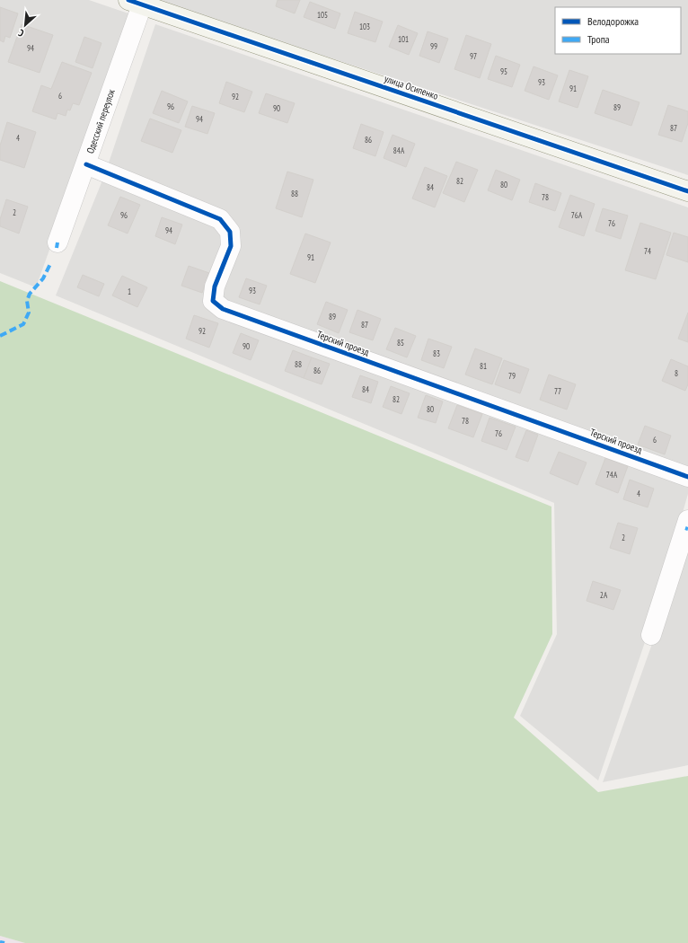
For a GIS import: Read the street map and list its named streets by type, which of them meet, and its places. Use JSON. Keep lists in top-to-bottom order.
{
  "streets": {
    "street": ["улица Осипенко", "Одесский переулок", "Терский проезд"]
  },
  "crossings": [
    ["улица Осипенко", "Одесский переулок"],
    ["Одесский переулок", "Терский проезд"]
  ],
  "house_numbers": [
    "105",
    "103",
    "101",
    "99",
    "94",
    "97",
    "95",
    "93",
    "91",
    "6",
    "92",
    "96",
    "89",
    "90",
    "94",
    "87",
    "4",
    "86",
    "84А",
    "82",
    "80",
    "84",
    "88",
    "78",
    "2",
    "96",
    "76А",
    "76",
    "94",
    "74",
    "91",
    "93",
    "1",
    "89",
    "87",
    "92",
    "85",
    "90",
    "83",
    "88",
    "81",
    "86",
    "8",
    "79",
    "84",
    "77",
    "82",
    "80",
    "78",
    "76",
    "6",
    "74А",
    "4",
    "2",
    "2А"
  ],
  "legend": ["Велодорожка", "Тропа"],
  "north": "bottom left"
}
